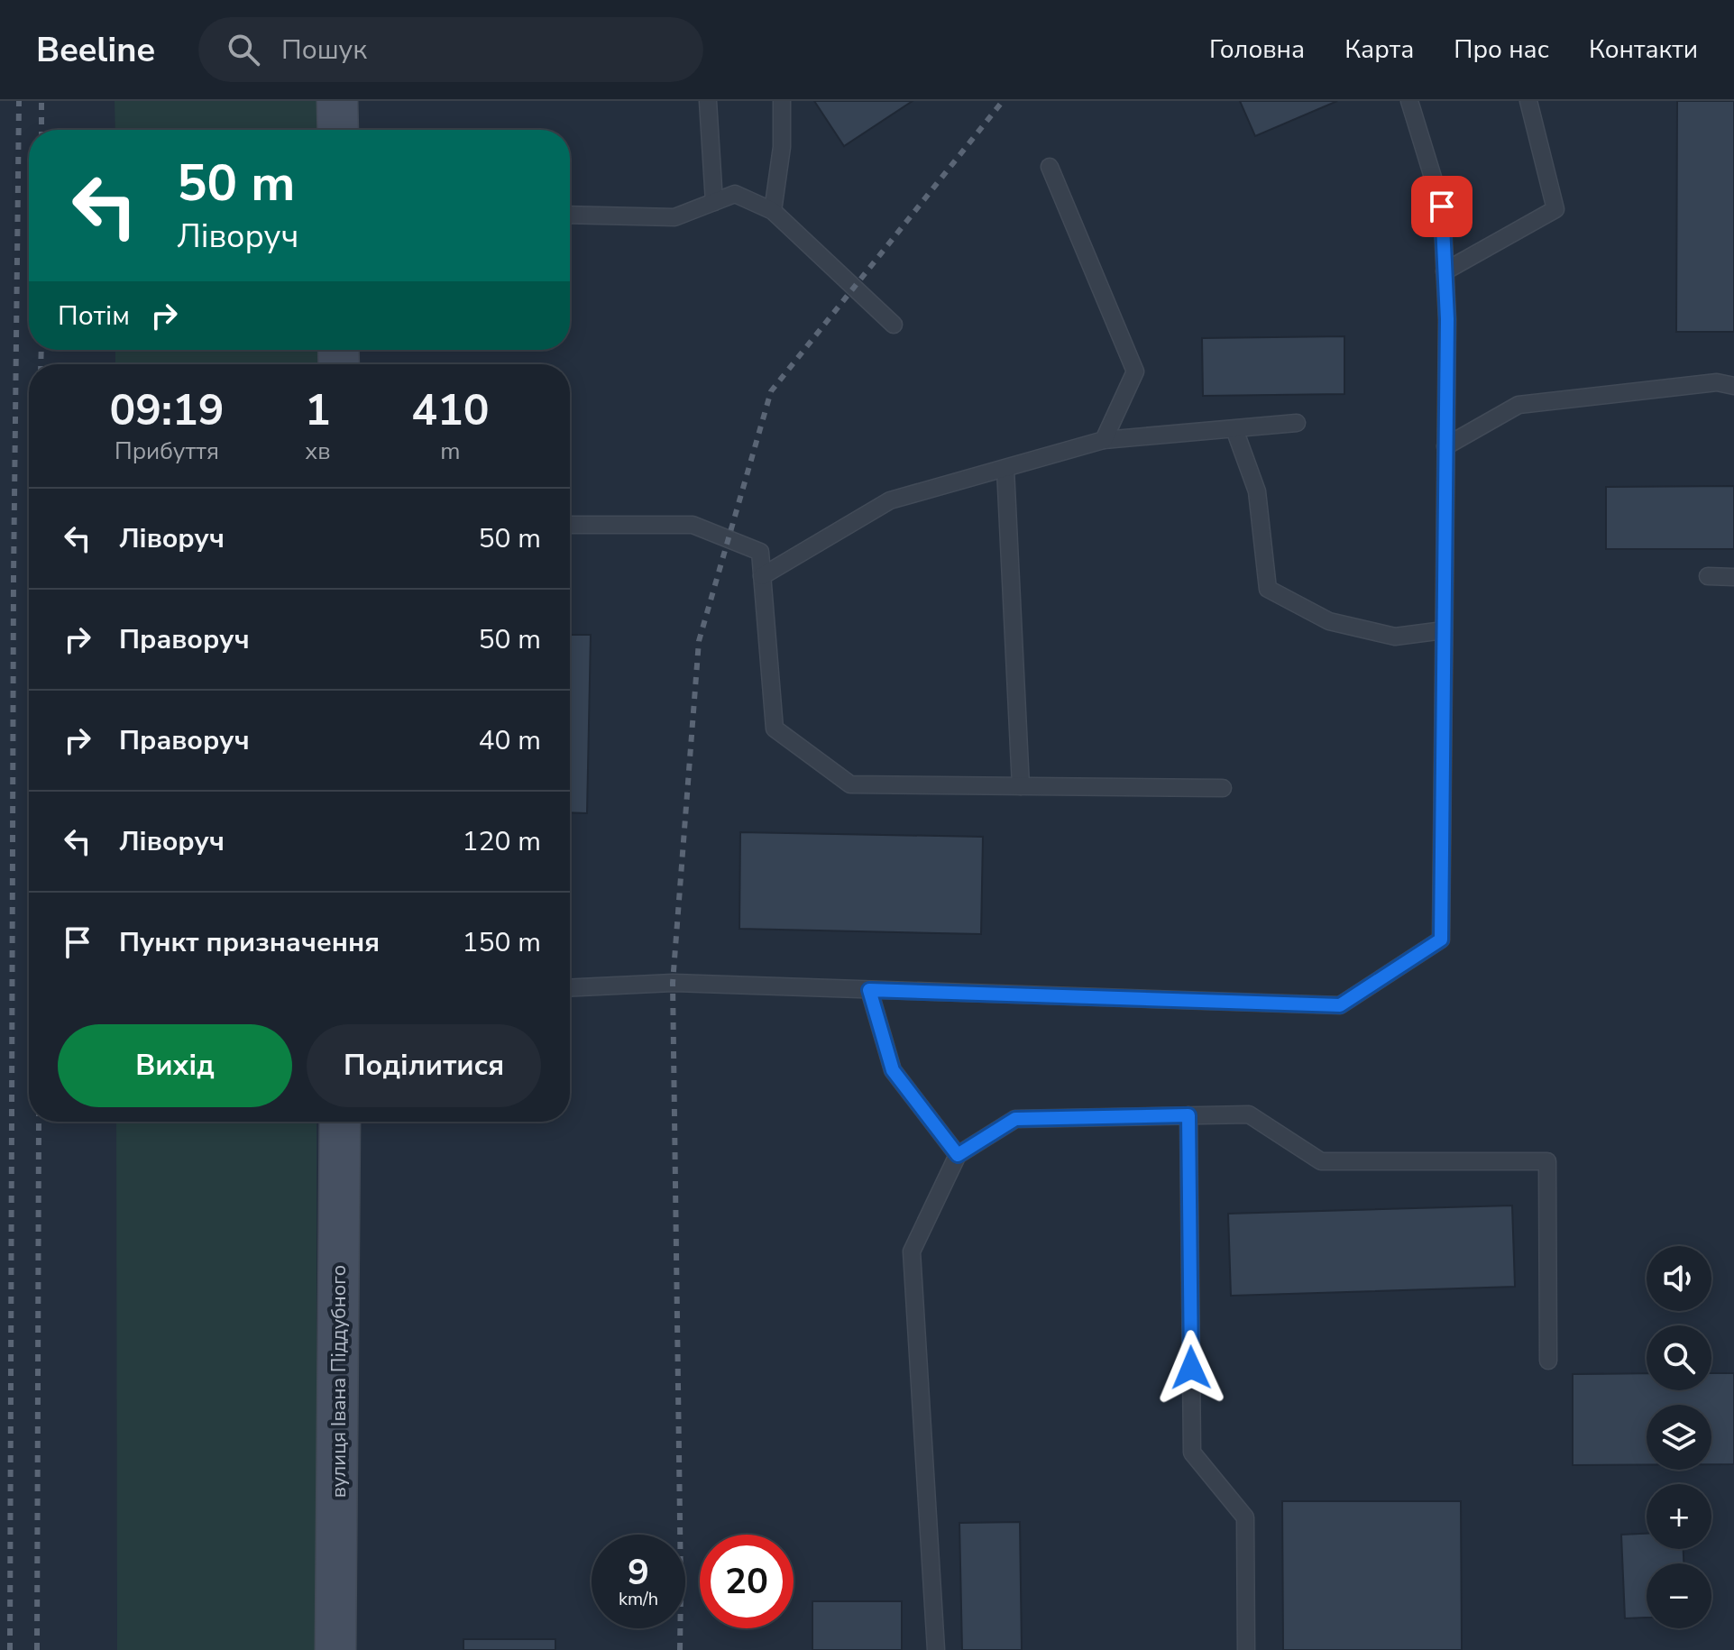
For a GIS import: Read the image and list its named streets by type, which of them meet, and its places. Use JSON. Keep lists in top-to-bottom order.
{
  "streets": {
    "street": ["вулиця Івана Піддубного"]
  },
  "page": {
    "header": "Beeline",
    "search": "Пошук",
    "nav": [
      "Головна",
      "Карта",
      "Про нас",
      "Контакти"
    ],
    "turn": ["50 m", "Ліворуч"],
    "then": "Потім",
    "eta": [
      "09:19",
      "Прибуття",
      "1",
      "хв",
      "410",
      "m"
    ],
    "list": [
      {
        "name": "Ліворуч",
        "value": "50 m"
      },
      {
        "name": "Праворуч",
        "value": "50 m"
      },
      {
        "name": "Праворуч",
        "value": "40 m"
      },
      {
        "name": "Ліворуч",
        "value": "120 m"
      },
      {
        "name": "Пункт призначення",
        "value": "150 m"
      }
    ],
    "buttons": ["Вихід", "Поділитися"],
    "map_buttons": ["+", "−"],
    "speed": "9 km/h",
    "limit": "20"
  }
}
